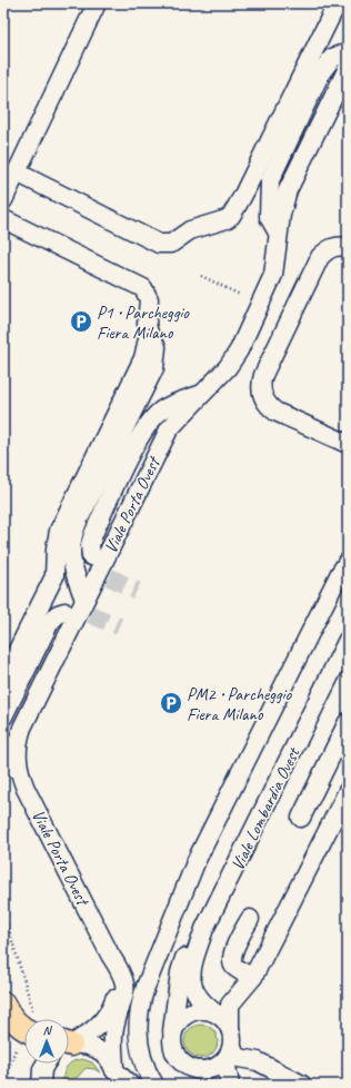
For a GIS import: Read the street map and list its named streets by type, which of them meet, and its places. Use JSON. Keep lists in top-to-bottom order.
{
  "streets": {
    "street": ["Viale Porta Ovest", "Viale Lombardia Ovest"]
  },
  "places": {
    "parking": ["P1 • Parcheggio Fiera Milano", "PM2 • Parcheggio Fiera Milano"]
  },
  "north": "top"
}
